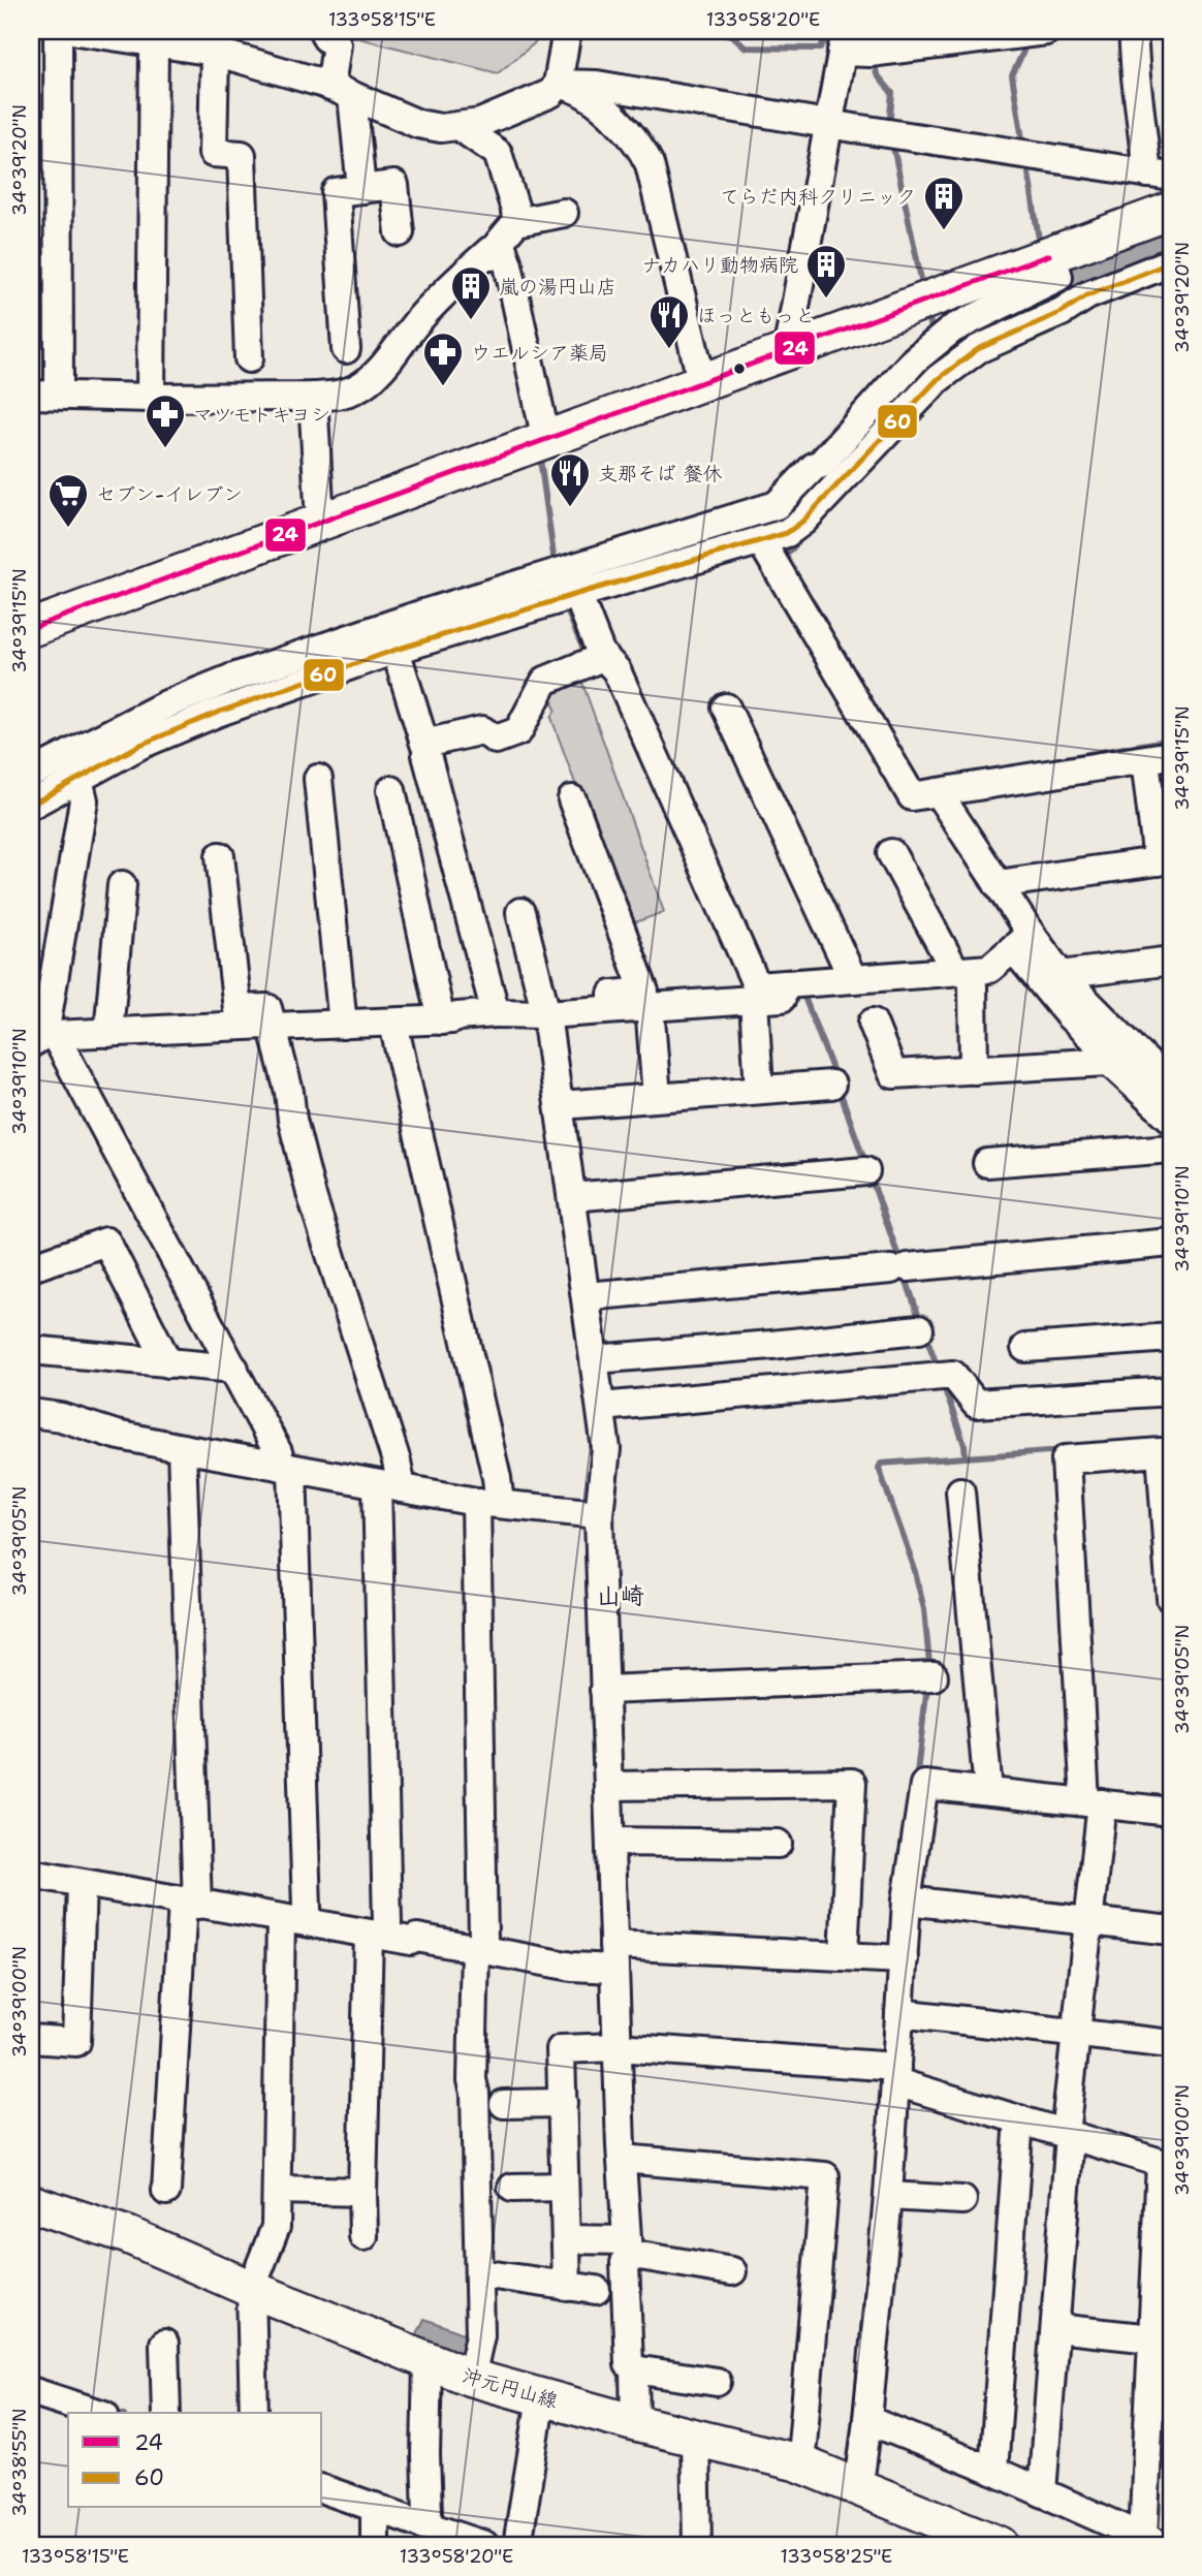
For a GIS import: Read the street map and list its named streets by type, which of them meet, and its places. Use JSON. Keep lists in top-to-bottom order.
{
  "streets": {
    "main road": ["沖元円山線"]
  },
  "districts": ["山崎"],
  "places": {
    "building": ["てらだ内科クリニック", "ナカハリ動物病院", "嵐の湯円山店"],
    "restaurant": ["ほっともっと", "支那そば 餐休"],
    "pharmacy": ["ウエルシア薬局", "マツモトキヨシ"],
    "supermarket": ["セブン-イレブン"]
  },
  "lines": ["transit line 24", "transit line 60"],
  "legend": ["24", "60"],
  "coordinates": [
    "133°58'15\"E",
    "133°58'20\"E",
    "34°39'20\"N",
    "34°39'15\"N",
    "34°39'10\"N",
    "34°39'05\"N",
    "34°39'00\"N",
    "34°38'55\"N",
    "133°58'25\"E"
  ]
}
